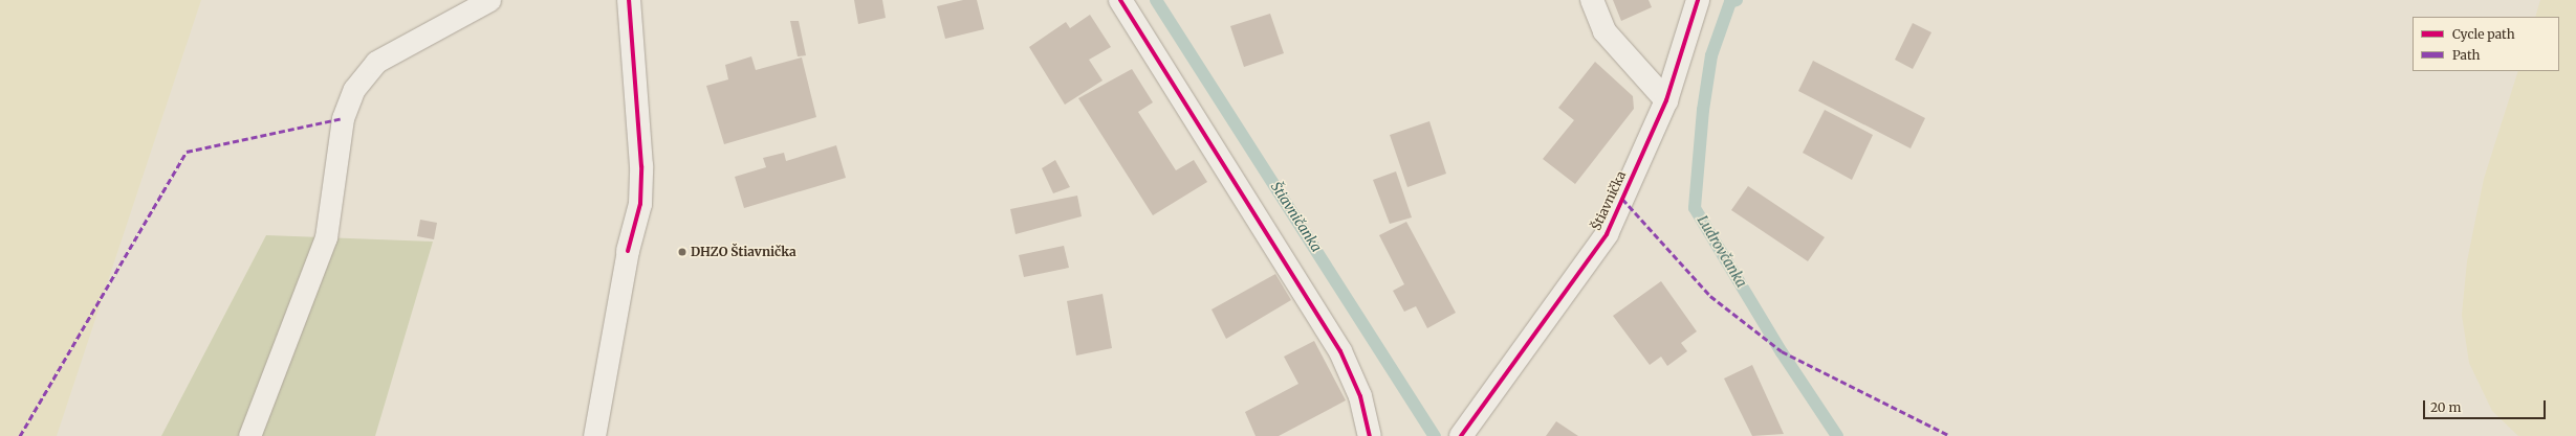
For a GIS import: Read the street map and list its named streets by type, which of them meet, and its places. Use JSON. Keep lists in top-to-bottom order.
{
  "streets": {
    "street": ["Štiavnička"]
  },
  "water": ["Štiavničanka", "Ludrovčanka"],
  "places": ["DHZO Štiavnička"],
  "legend": ["Cycle path", "Path"],
  "scale_bar": "20 m"
}
